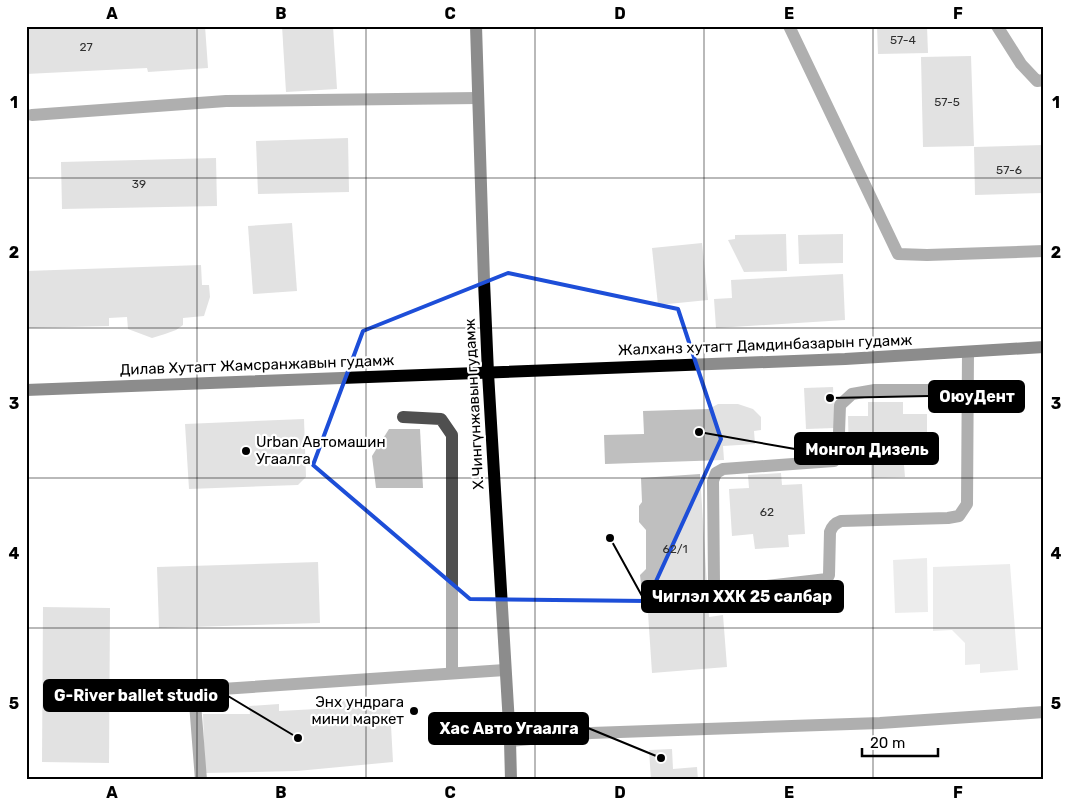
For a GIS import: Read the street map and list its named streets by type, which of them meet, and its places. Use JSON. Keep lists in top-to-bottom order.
{
  "streets": {
    "main road": ["Жалханз хутагт Дамдинбазарын гудамж", "Дилав Хутагт Жамсранжавын гудамж", "Х.Чингүнжавын гудамж"]
  },
  "crossings": [
    ["Жалханз хутагт Дамдинбазарын гудамж", "Дилав Хутагт Жамсранжавын гудамж"],
    ["Жалханз хутагт Дамдинбазарын гудамж", "Х.Чингүнжавын гудамж"],
    ["Дилав Хутагт Жамсранжавын гудамж", "Х.Чингүнжавын гудамж"]
  ],
  "places": [
    "ОюуДент",
    "Монгол Дизель",
    "Urban Автомашин Угаалга",
    "Чиглэл ХХК 25 салбар",
    "Энх ундрага мини маркет",
    "G-River ballet studio",
    "Хас Авто Угаалга"
  ],
  "house_numbers": [
    "57-4",
    "27",
    "57-5",
    "57-6",
    "39",
    "62",
    "62/1"
  ],
  "scale_bar": "20 m",
  "grid": {
    "columns": [
      "A",
      "B",
      "C",
      "D",
      "E",
      "F"
    ],
    "rows": [
      "1",
      "2",
      "3",
      "4",
      "5"
    ]
  }
}
